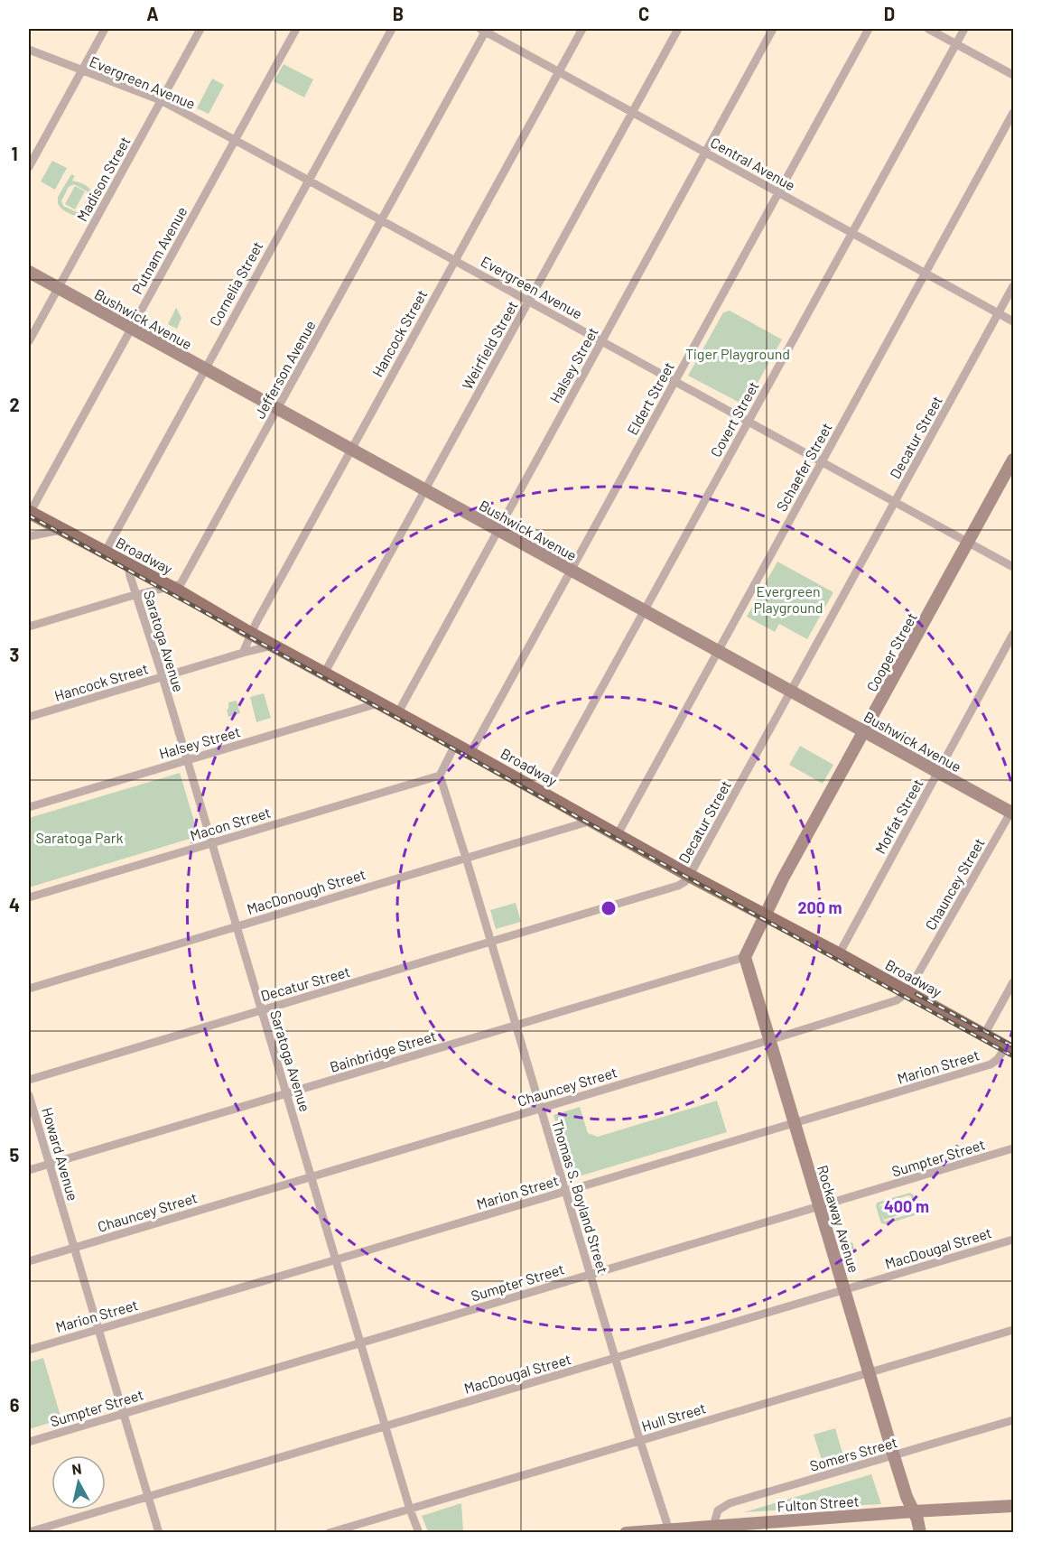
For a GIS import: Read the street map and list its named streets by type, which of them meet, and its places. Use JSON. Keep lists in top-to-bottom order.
{
  "streets": {
    "main road": [
      "Bushwick Avenue",
      "Broadway",
      "Cooper Street",
      "Rockaway Avenue",
      "Fulton Street"
    ],
    "street": [
      "Evergreen Avenue",
      "Central Avenue",
      "Madison Street",
      "Putnam Avenue",
      "Cornelia Street",
      "Hancock Street",
      "Weirfield Street",
      "Halsey Street",
      "Jefferson Avenue",
      "Eldert Street",
      "Covert Street",
      "Decatur Street",
      "Schaefer Street",
      "Saratoga Avenue",
      "Moffat Street",
      "Macon Street",
      "Chauncey Street",
      "MacDonough Street",
      "Bainbridge Street",
      "Marion Street",
      "Howard Avenue",
      "Sumpter Street",
      "Thomas S. Boyland Street",
      "MacDougal Street",
      "Hull Street",
      "Somers Street"
    ]
  },
  "crossings": [
    ["Evergreen Avenue", "Madison Street"],
    ["Evergreen Avenue", "Putnam Avenue"],
    ["Evergreen Avenue", "Cornelia Street"],
    ["Evergreen Avenue", "Hancock Street"],
    ["Evergreen Avenue", "Weirfield Street"],
    ["Evergreen Avenue", "Halsey Street"],
    ["Evergreen Avenue", "Jefferson Avenue"],
    ["Evergreen Avenue", "Eldert Street"],
    ["Evergreen Avenue", "Covert Street"],
    ["Evergreen Avenue", "Decatur Street"],
    ["Evergreen Avenue", "Schaefer Street"],
    ["Evergreen Avenue", "Cooper Street"],
    ["Central Avenue", "Hancock Street"],
    ["Central Avenue", "Weirfield Street"],
    ["Central Avenue", "Halsey Street"],
    ["Central Avenue", "Jefferson Avenue"],
    ["Central Avenue", "Eldert Street"],
    ["Central Avenue", "Covert Street"],
    ["Central Avenue", "Decatur Street"],
    ["Central Avenue", "Schaefer Street"],
    ["Madison Street", "Bushwick Avenue"],
    ["Putnam Avenue", "Bushwick Avenue"],
    ["Putnam Avenue", "Broadway"],
    ["Cornelia Street", "Bushwick Avenue"],
    ["Cornelia Street", "Broadway"],
    ["Bushwick Avenue", "Hancock Street"],
    ["Bushwick Avenue", "Weirfield Street"],
    ["Bushwick Avenue", "Halsey Street"],
    ["Bushwick Avenue", "Jefferson Avenue"],
    ["Bushwick Avenue", "Eldert Street"],
    ["Bushwick Avenue", "Covert Street"],
    ["Bushwick Avenue", "Decatur Street"],
    ["Bushwick Avenue", "Schaefer Street"],
    ["Bushwick Avenue", "Cooper Street"],
    ["Bushwick Avenue", "Moffat Street"],
    ["Bushwick Avenue", "Chauncey Street"],
    ["Hancock Street", "Broadway"],
    ["Hancock Street", "Saratoga Avenue"],
    ["Weirfield Street", "Broadway"],
    ["Halsey Street", "Broadway"],
    ["Halsey Street", "Saratoga Avenue"],
    ["Jefferson Avenue", "Broadway"],
    ["Eldert Street", "Broadway"],
    ["Covert Street", "Broadway"],
    ["Decatur Street", "Broadway"],
    ["Decatur Street", "Saratoga Avenue"],
    ["Decatur Street", "Thomas S. Boyland Street"],
    ["Schaefer Street", "Broadway"],
    ["Broadway", "Saratoga Avenue"],
    ["Broadway", "Cooper Street"],
    ["Broadway", "Moffat Street"],
    ["Broadway", "Chauncey Street"],
    ["Broadway", "MacDonough Street"],
    ["Broadway", "Marion Street"],
    ["Saratoga Avenue", "Macon Street"],
    ["Saratoga Avenue", "Chauncey Street"],
    ["Saratoga Avenue", "MacDonough Street"],
    ["Saratoga Avenue", "Bainbridge Street"],
    ["Saratoga Avenue", "Marion Street"],
    ["Saratoga Avenue", "Sumpter Street"],
    ["Saratoga Avenue", "MacDougal Street"],
    ["Saratoga Avenue", "Hull Street"],
    ["Macon Street", "Thomas S. Boyland Street"],
    ["Chauncey Street", "Howard Avenue"],
    ["Chauncey Street", "Thomas S. Boyland Street"],
    ["Chauncey Street", "Rockaway Avenue"],
    ["MacDonough Street", "Thomas S. Boyland Street"],
    ["Bainbridge Street", "Howard Avenue"],
    ["Bainbridge Street", "Thomas S. Boyland Street"],
    ["Bainbridge Street", "Rockaway Avenue"],
    ["Marion Street", "Howard Avenue"],
    ["Marion Street", "Thomas S. Boyland Street"],
    ["Marion Street", "Rockaway Avenue"],
    ["Howard Avenue", "Sumpter Street"],
    ["Howard Avenue", "MacDougal Street"],
    ["Sumpter Street", "Thomas S. Boyland Street"],
    ["Sumpter Street", "Rockaway Avenue"],
    ["Thomas S. Boyland Street", "MacDougal Street"],
    ["Thomas S. Boyland Street", "Hull Street"],
    ["Thomas S. Boyland Street", "Fulton Street"],
    ["Rockaway Avenue", "MacDougal Street"],
    ["Rockaway Avenue", "Hull Street"],
    ["Rockaway Avenue", "Somers Street"],
    ["Rockaway Avenue", "Fulton Street"],
    ["Somers Street", "Fulton Street"]
  ],
  "parks": ["Tiger Playground", "Evergreen Playground", "Saratoga Park"],
  "north": "top",
  "grid": {
    "columns": [
      "A",
      "B",
      "C",
      "D"
    ],
    "rows": [
      "1",
      "2",
      "3",
      "4",
      "5",
      "6"
    ]
  },
  "rings": ["200 m", "400 m"]
}
